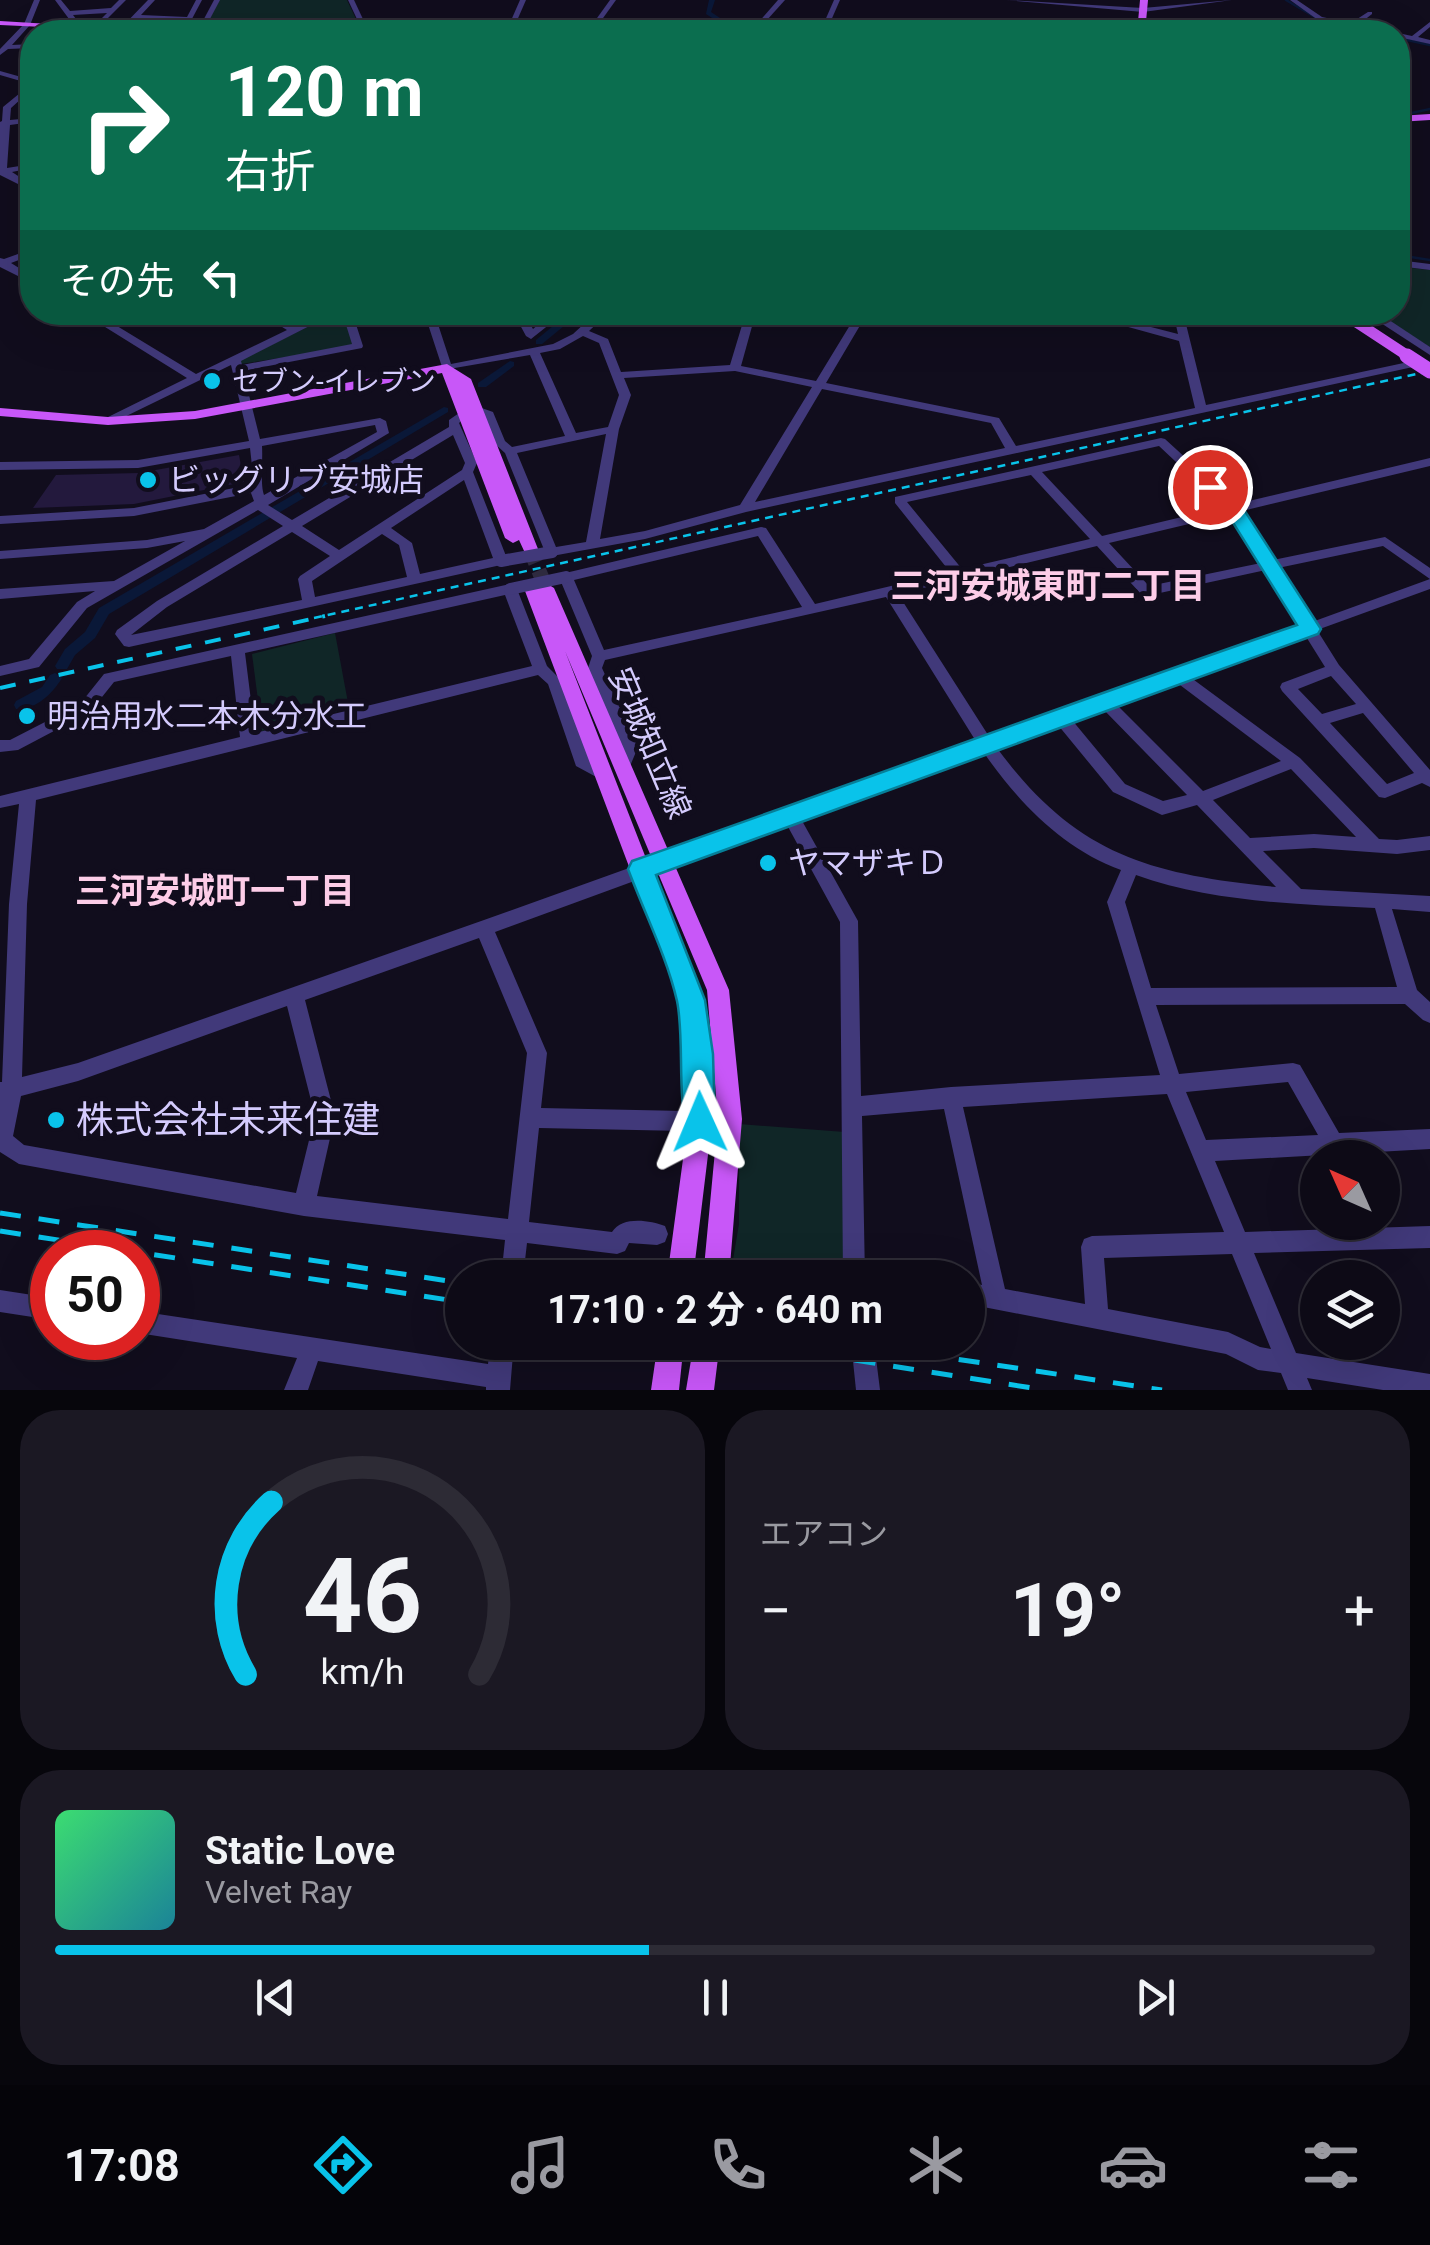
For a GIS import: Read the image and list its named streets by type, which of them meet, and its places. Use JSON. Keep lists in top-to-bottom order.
{
  "streets": {
    "main road": ["安城知立線"]
  },
  "districts": ["三河安城東町二丁目", "三河安城町一丁目"],
  "places": [
    "セブン-イレブン",
    "ビッグリブ安城店",
    "明治用水二本木分水工",
    "ヤマザキＤ",
    "株式会社未来住建"
  ],
  "north": "top left",
  "page": {
    "turn": ["120 m", "右折"],
    "then": "その先",
    "limit": "50",
    "trip": "17:10 · 2 分 · 640 m",
    "tile": "エアコン",
    "heat": ["−", "19°", "+"],
    "song": ["Static Love", "Velvet Ray"],
    "tabs": "17:08",
    "gauge": ["46", "km/h"]
  }
}
